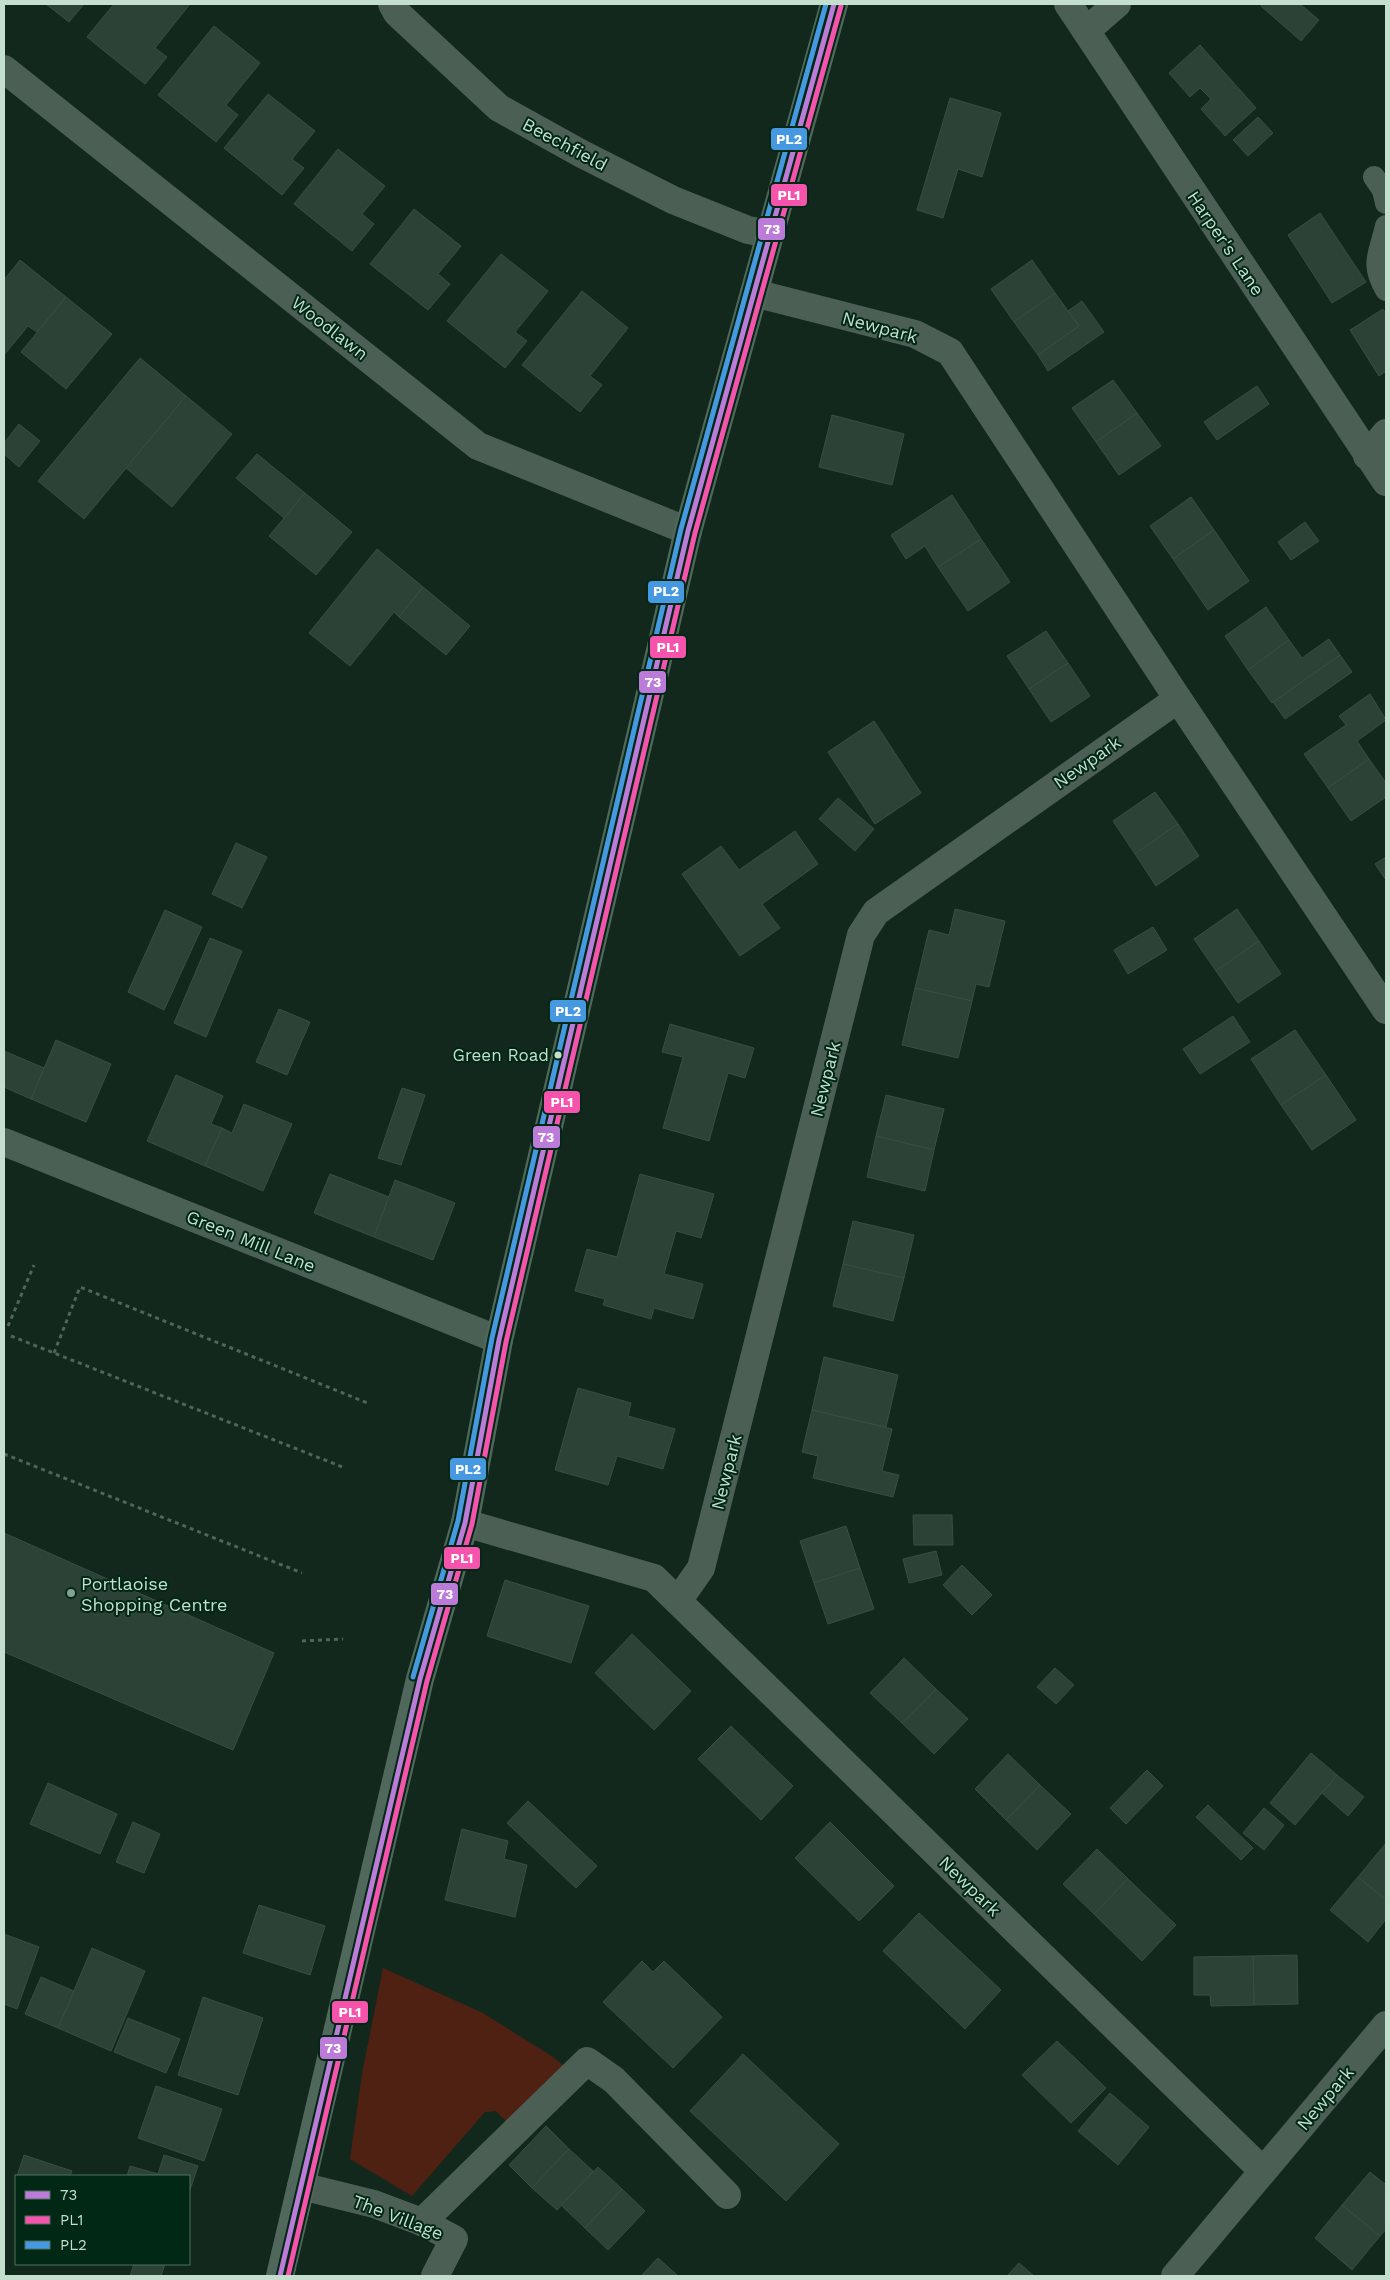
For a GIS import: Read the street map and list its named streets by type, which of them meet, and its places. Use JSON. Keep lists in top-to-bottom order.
{
  "streets": {
    "street": [
      "Beechfield",
      "Harper's Lane",
      "Newpark",
      "Woodlawn",
      "Green Mill Lane",
      "The Village"
    ]
  },
  "places": ["Green Road", "Portlaoise Shopping Centre"],
  "lines": ["transit line 73", "transit line PL2", "transit line PL1"],
  "legend": ["73", "PL1", "PL2"]
}
